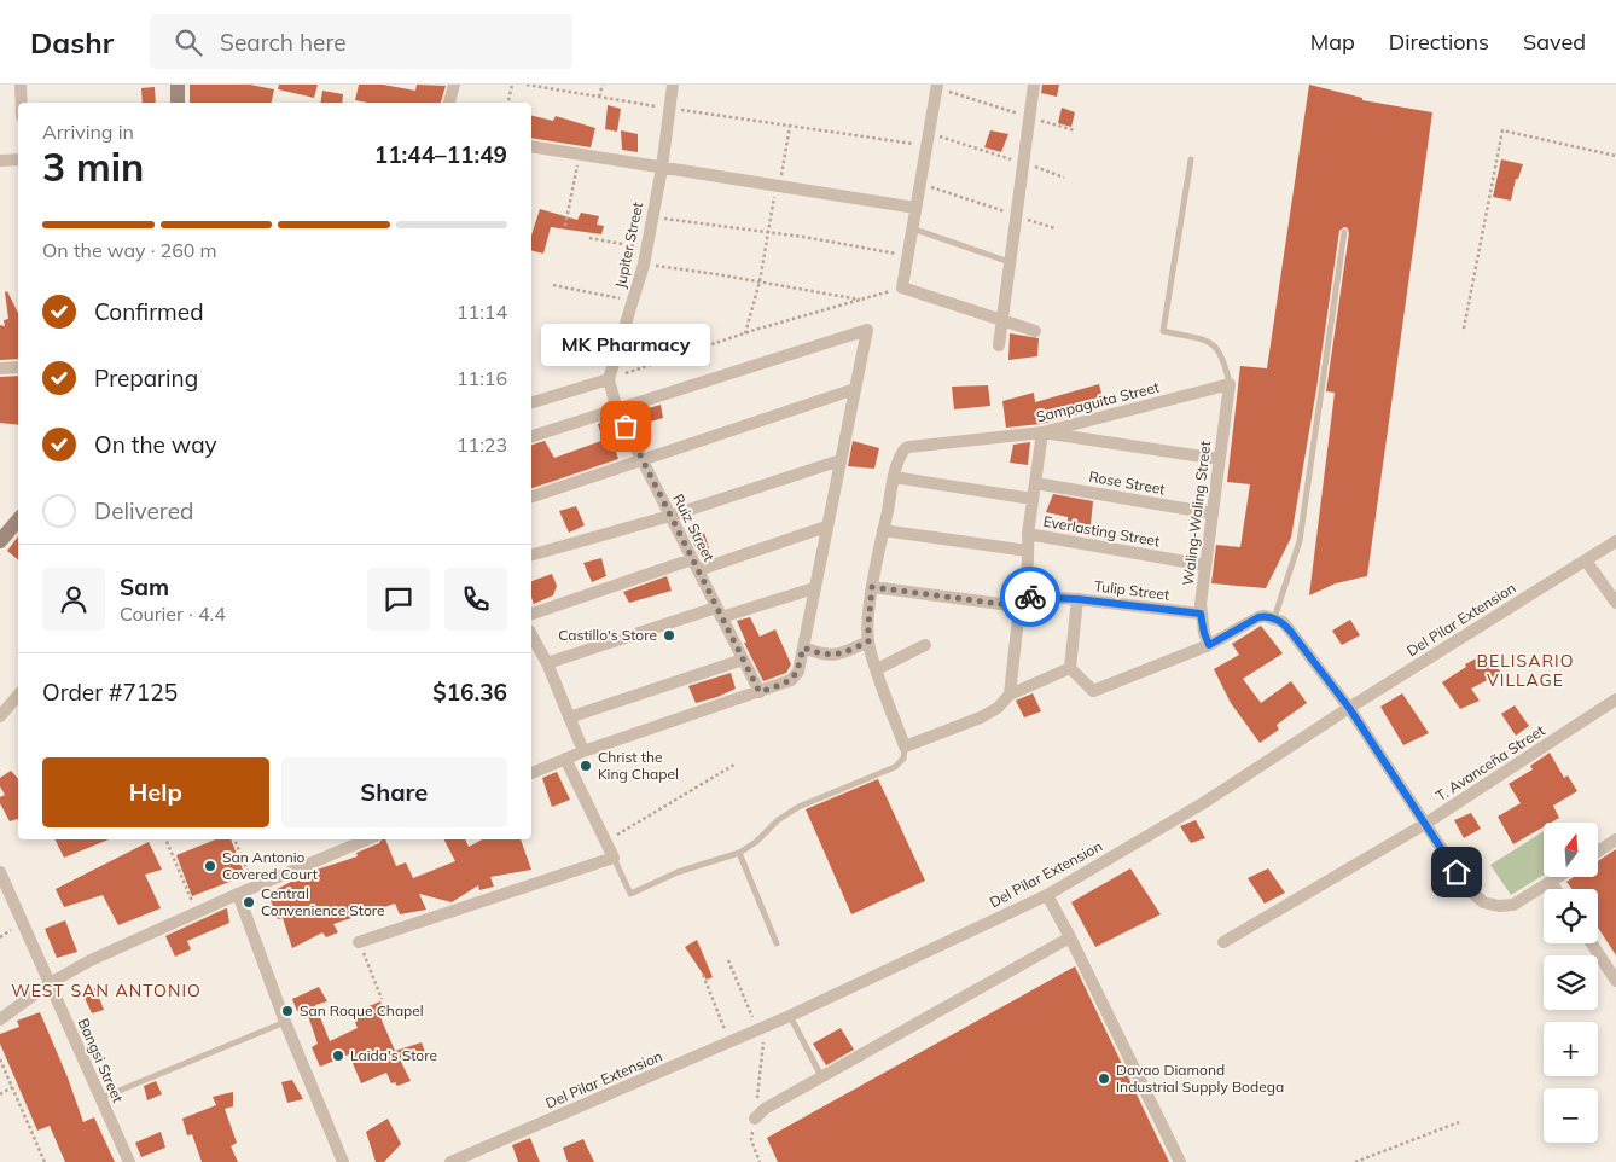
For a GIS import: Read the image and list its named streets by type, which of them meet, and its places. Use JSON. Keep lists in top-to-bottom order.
{
  "streets": {
    "street": [
      "Jupiter Street",
      "Sampaguita Street",
      "Rose Street",
      "Waling-Waling Street",
      "Ruiz Street",
      "Everlasting Street",
      "Tulip Street",
      "Del Pilar Extension",
      "T. Avanceña Street",
      "Bangsi Street"
    ]
  },
  "crossings": [
    ["Sampaguita Street", "Waling-Waling Street"],
    ["Rose Street", "Waling-Waling Street"],
    ["Waling-Waling Street", "Everlasting Street"],
    ["Waling-Waling Street", "Tulip Street"]
  ],
  "districts": ["BELISARIO VILLAGE", "WEST SAN ANTONIO"],
  "places": [
    "MK Pharmacy",
    "Castillo's Store",
    "Christ the King Chapel",
    "San Antonio Covered Court",
    "Central Convenience Store",
    "San Roque Chapel",
    "Laida's Store",
    "Davao Diamond Industrial Supply Bodega"
  ],
  "north": "top",
  "page": {
    "header": "Dashr",
    "search": "Search here",
    "nav": ["Map", "Directions", "Saved"],
    "heading": ["3 min", "Arriving in", "11:44–11:49"],
    "panel": [
      "Sam",
      "Courier · 4.4",
      "Order #7125",
      "$16.36"
    ],
    "bar": "On the way · 260 m",
    "list": [
      ["Confirmed", "11:14"],
      ["Preparing", "11:16"],
      ["On the way", "11:23"],
      "Delivered"
    ],
    "bubble": "MK Pharmacy",
    "buttons": ["Help", "Share"],
    "map_buttons": ["+", "−"]
  }
}
